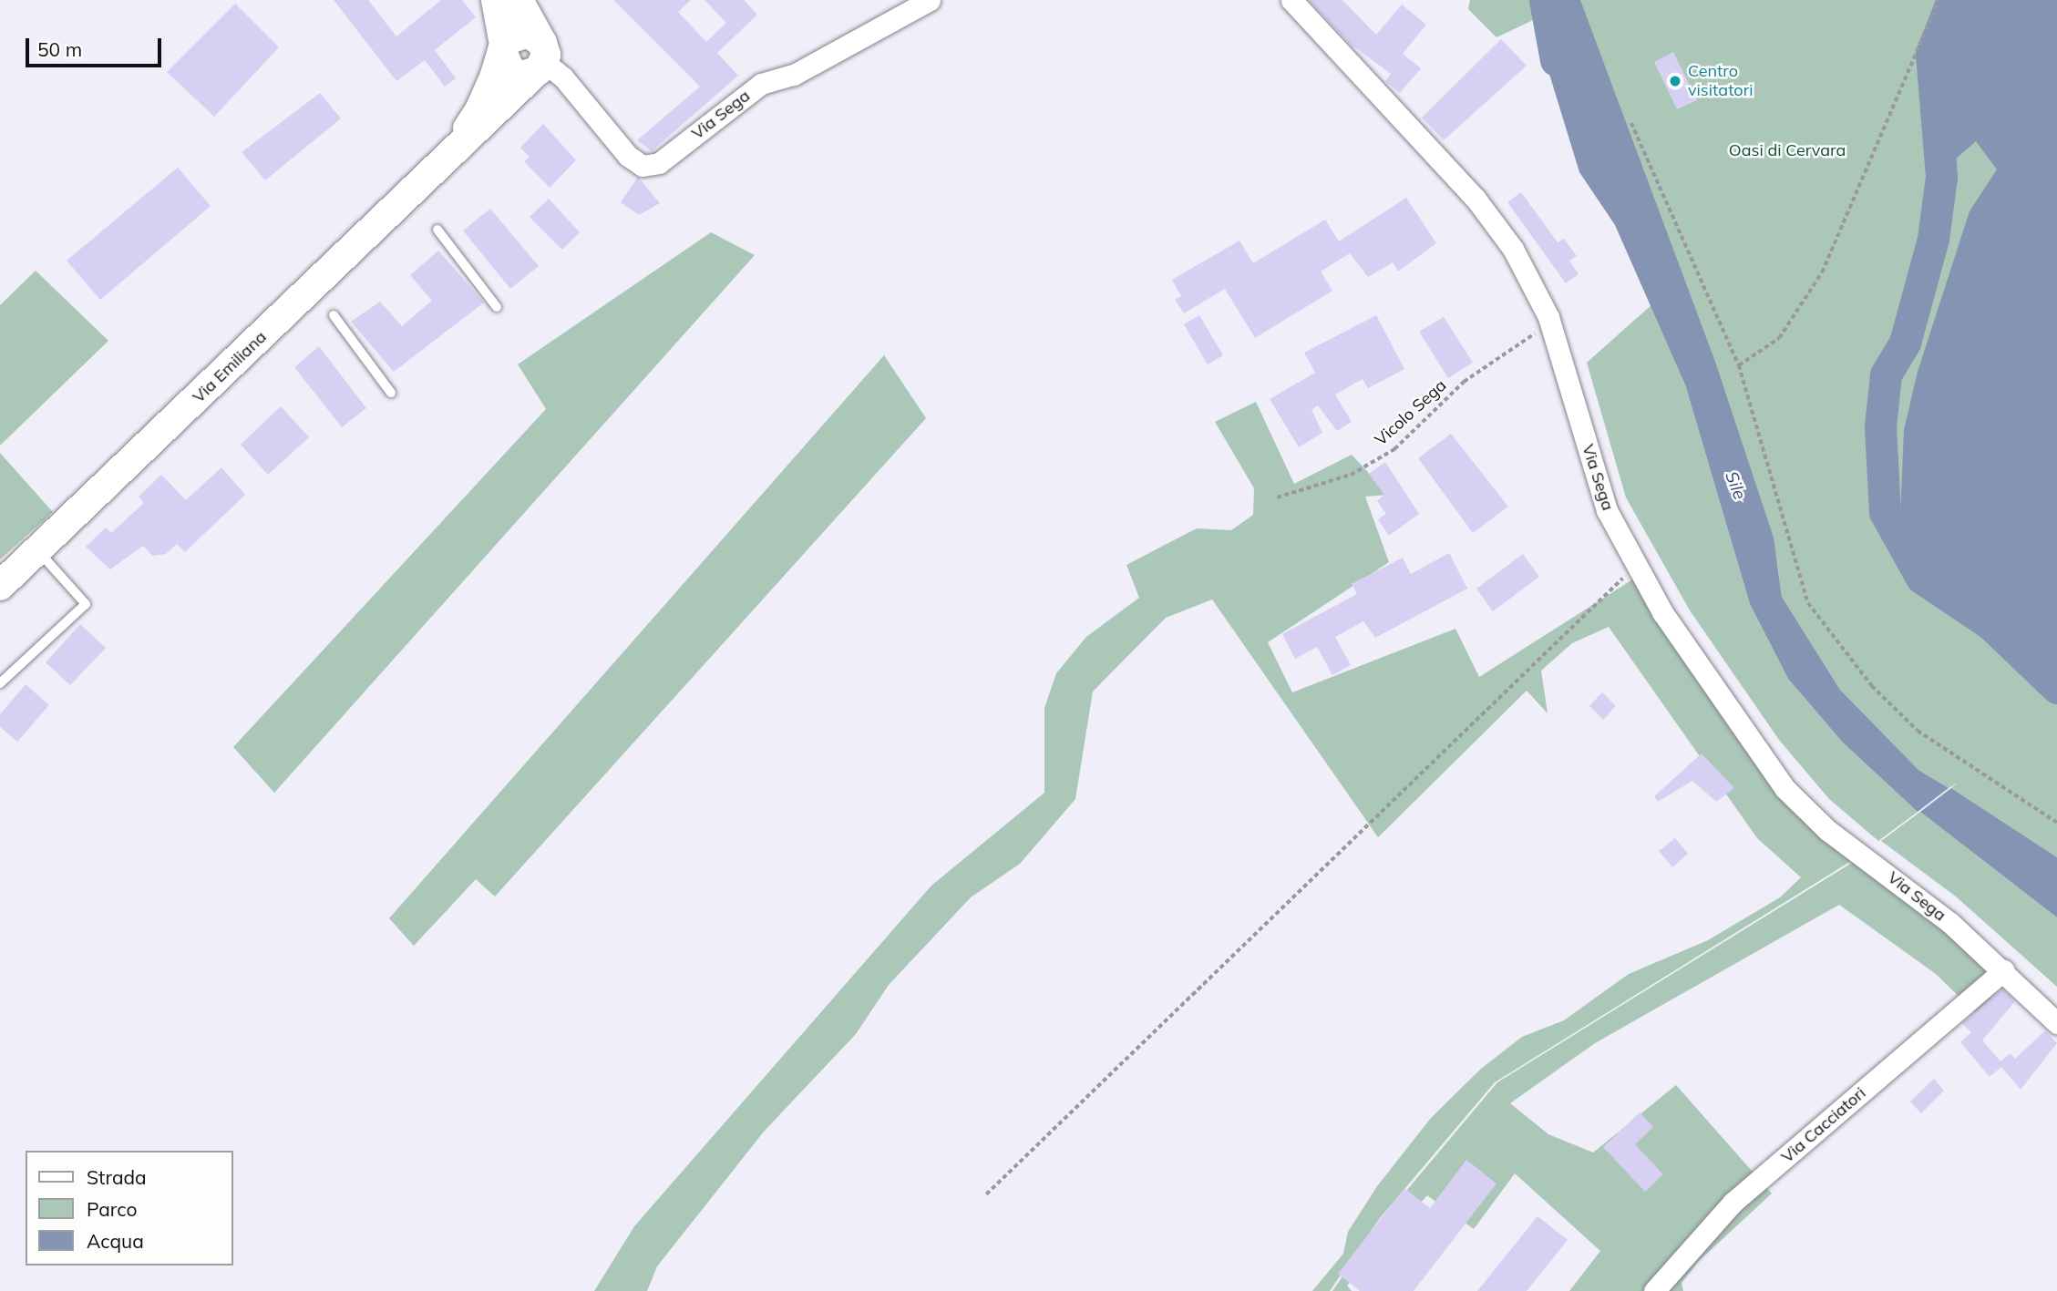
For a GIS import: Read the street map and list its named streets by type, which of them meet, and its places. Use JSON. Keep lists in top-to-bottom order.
{
  "streets": {
    "main road": ["Via Emiliana"],
    "street": ["Via Sega", "Via Cacciatori"],
    "path": ["Vicolo Sega"]
  },
  "crossings": [
    ["Via Sega", "Via Emiliana"],
    ["Via Sega", "Vicolo Sega"],
    ["Via Sega", "Via Cacciatori"]
  ],
  "water": ["Sile"],
  "parks": ["Oasi di Cervara"],
  "places": ["Centro visitatori"],
  "legend": ["Strada", "Parco", "Acqua"],
  "scale_bar": "50 m"
}
